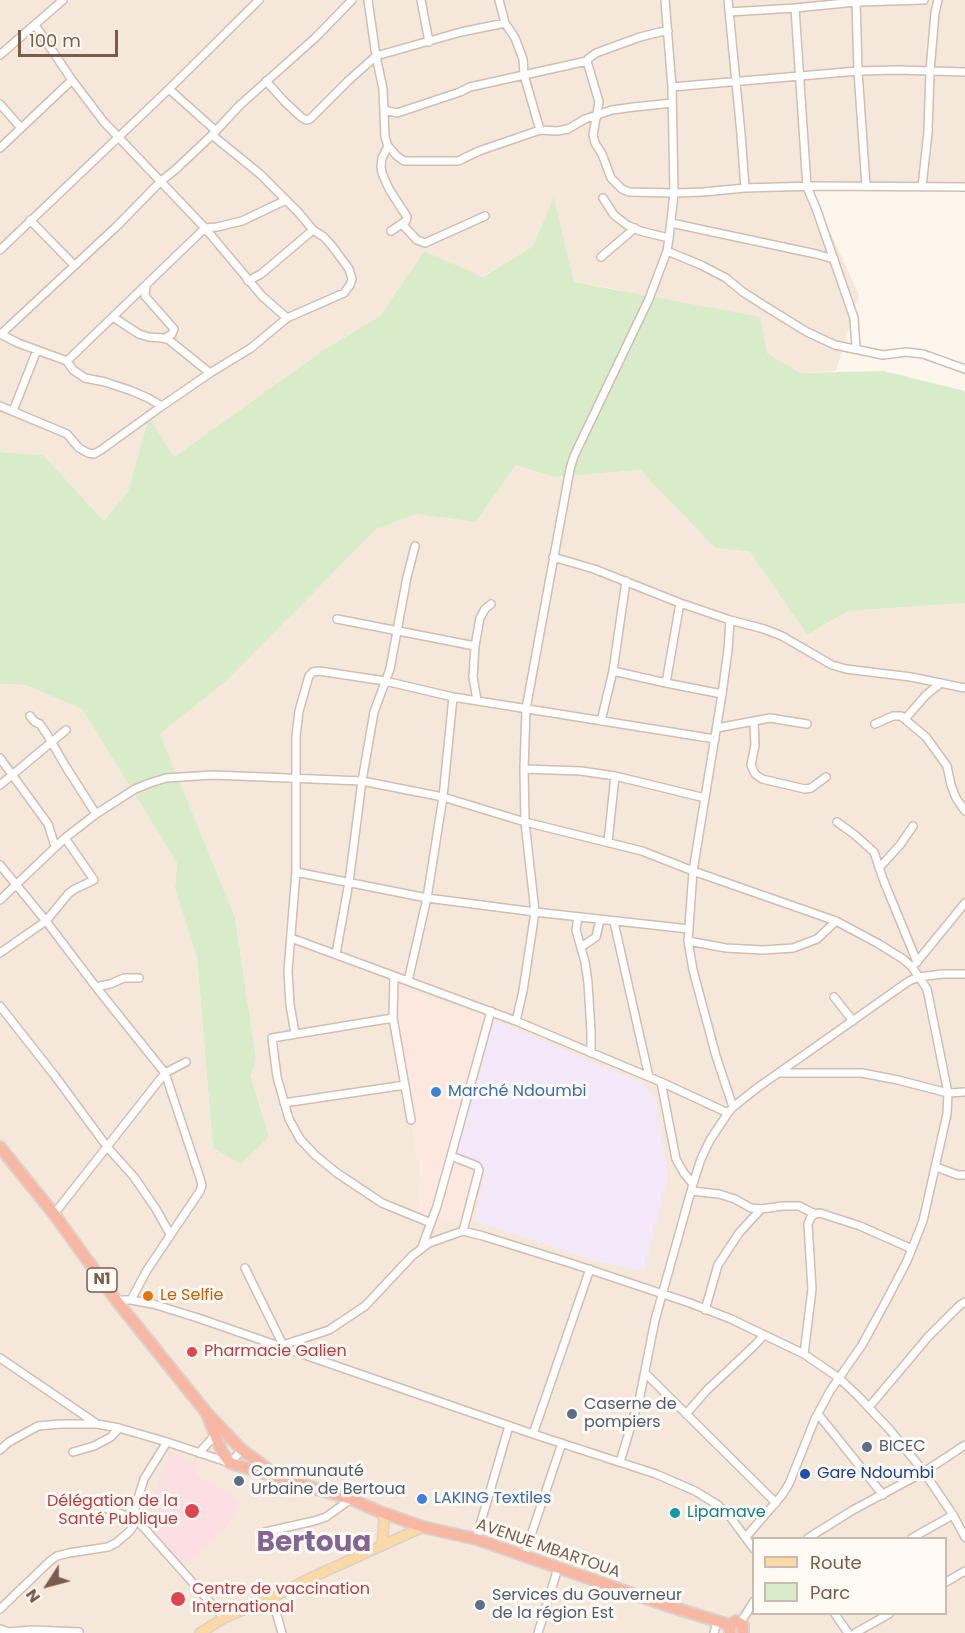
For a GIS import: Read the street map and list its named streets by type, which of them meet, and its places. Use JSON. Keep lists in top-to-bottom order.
{
  "streets": {
    "highway": ["N1", "AVENUE MBARTOUA"]
  },
  "crossings": [
    ["N1", "AVENUE MBARTOUA"]
  ],
  "districts": ["Bertoua"],
  "places": [
    "Marché Ndoumbi",
    "Le Selfie",
    "Pharmacie Galien",
    "Caserne de pompiers",
    "BICEC",
    "Gare Ndoumbi",
    "Communauté Urbaine de Bertoua",
    "LAKING Textiles",
    "Délégation de la Santé Publique",
    "Lipamave",
    "Centre de vaccination International",
    "Services du Gouverneur de la région Est"
  ],
  "legend": ["Route", "Parc"],
  "scale_bar": "100 m",
  "north": "bottom left"
}
